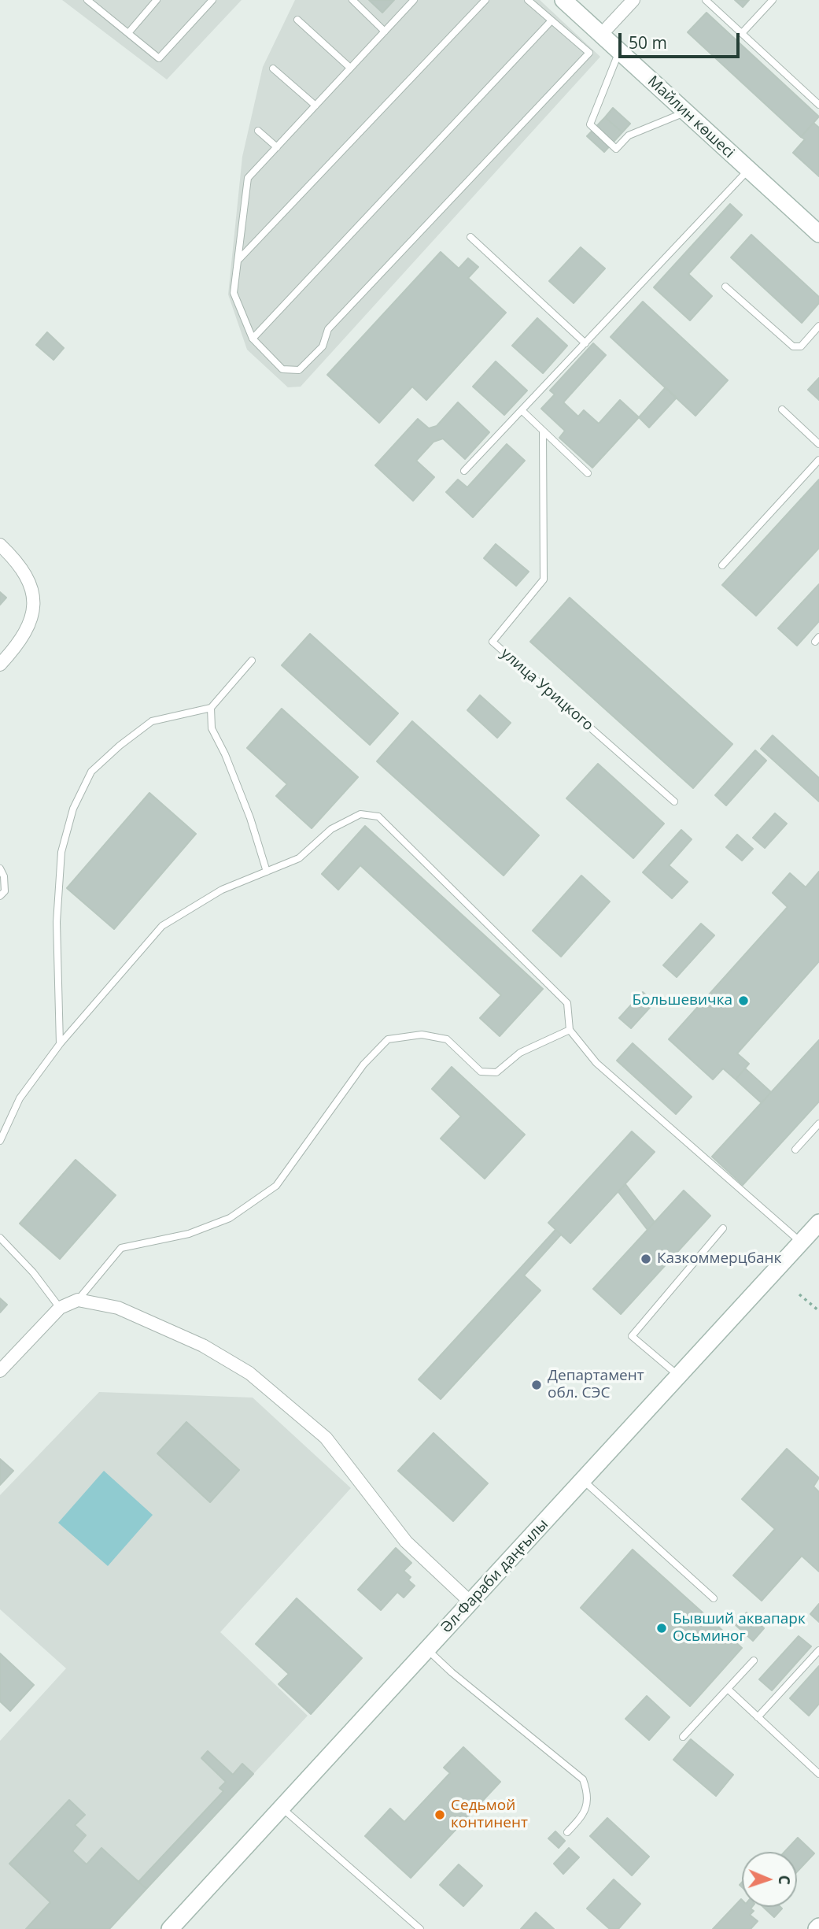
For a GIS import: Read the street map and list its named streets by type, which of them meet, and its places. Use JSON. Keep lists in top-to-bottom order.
{
  "streets": {
    "main road": ["Майлин көшесі", "Әл-Фараби даңғылы"],
    "lane": ["улица Урицкого"]
  },
  "places": [
    "Большевичка",
    "Казкоммерцбанк",
    "Департамент обл. СЭС",
    "Бывший аквапарк Осьминог",
    "Седьмой континент"
  ],
  "scale_bar": "50 m",
  "north": "right"
}
